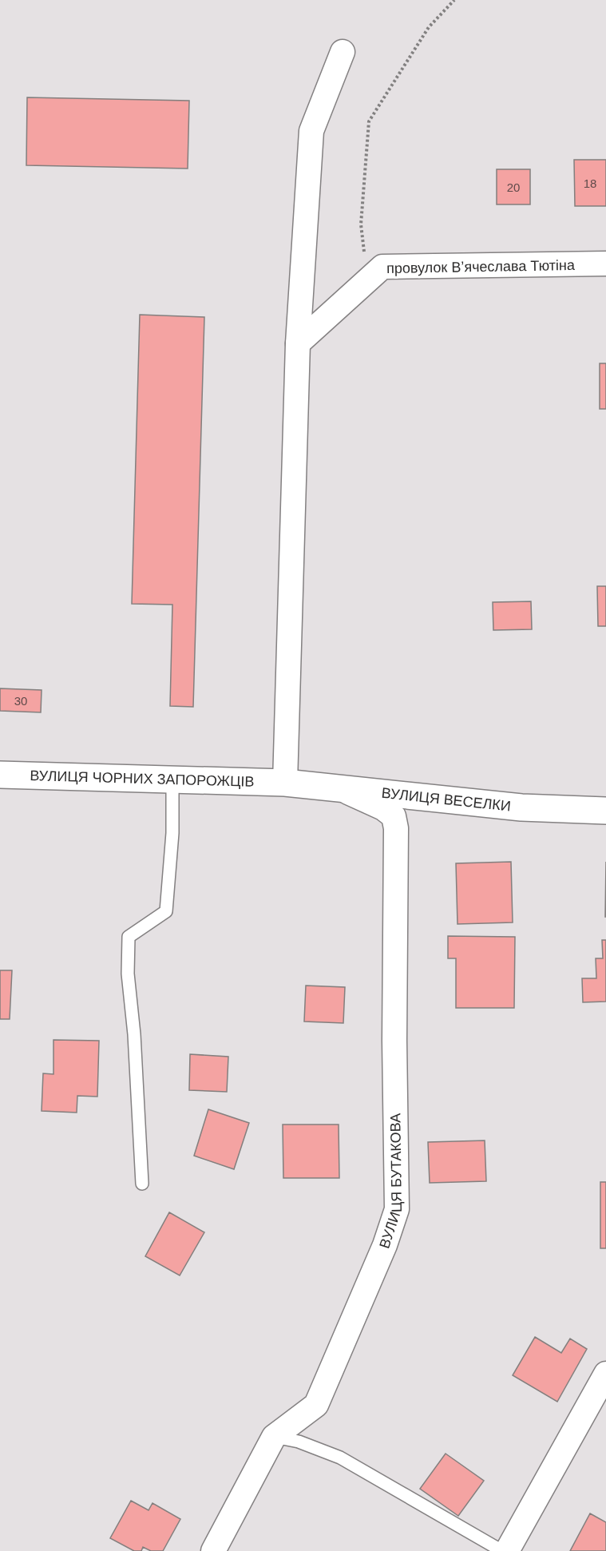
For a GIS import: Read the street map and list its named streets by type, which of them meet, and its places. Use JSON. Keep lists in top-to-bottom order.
{
  "streets": {
    "street": [
      "провулок Вʼячеслава Тютіна",
      "ВУЛИЦЯ ЧОРНИХ ЗАПОРОЖЦІВ",
      "ВУЛИЦЯ ВЕСЕЛКИ",
      "ВУЛИЦЯ БУТАКОВА"
    ]
  },
  "crossings": [
    ["ВУЛИЦЯ ЧОРНИХ ЗАПОРОЖЦІВ", "ВУЛИЦЯ ВЕСЕЛКИ"],
    ["ВУЛИЦЯ ВЕСЕЛКИ", "ВУЛИЦЯ БУТАКОВА"]
  ],
  "house_numbers": ["18", "20", "30"]
}
